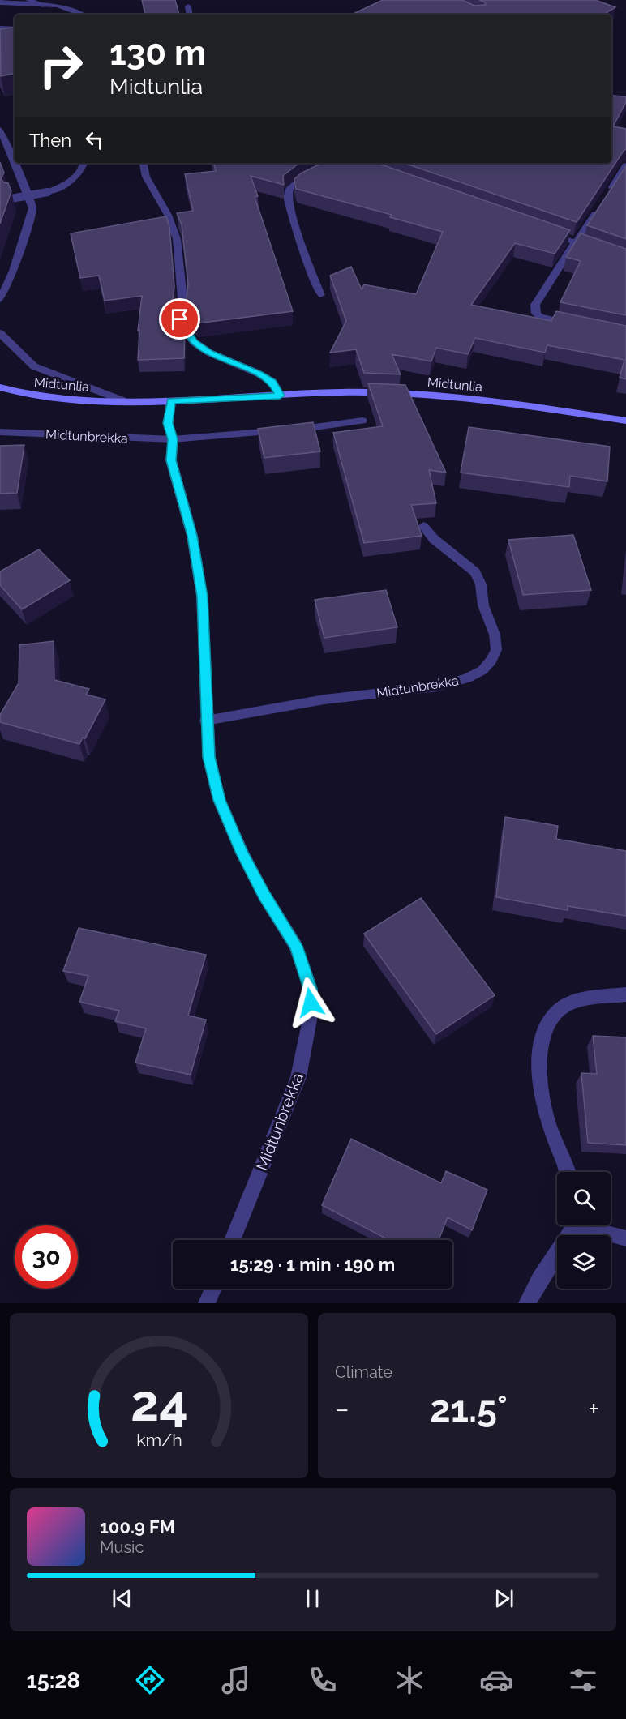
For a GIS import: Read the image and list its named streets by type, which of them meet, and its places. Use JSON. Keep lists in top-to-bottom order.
{
  "streets": {
    "street": ["Midtunlia", "Midtunbrekka"]
  },
  "crossings": [
    ["Midtunlia", "Midtunbrekka"]
  ],
  "page": {
    "turn": ["130 m", "Midtunlia"],
    "then": "Then",
    "limit": "30",
    "trip": "15:29 · 1 min · 190 m",
    "tile": "Climate",
    "heat": ["−", "21.5°", "+"],
    "song": ["100.9 FM", "Music"],
    "tabs": "15:28",
    "gauge": ["24", "km/h"]
  }
}
